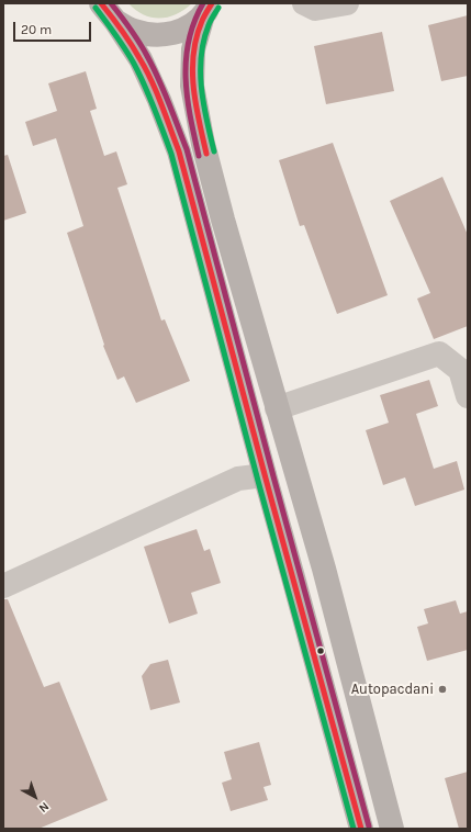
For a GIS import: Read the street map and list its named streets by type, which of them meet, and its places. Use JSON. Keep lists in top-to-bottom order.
{
  "places": ["Autopacdani"],
  "scale_bar": "20 m",
  "north": "bottom right"
}
